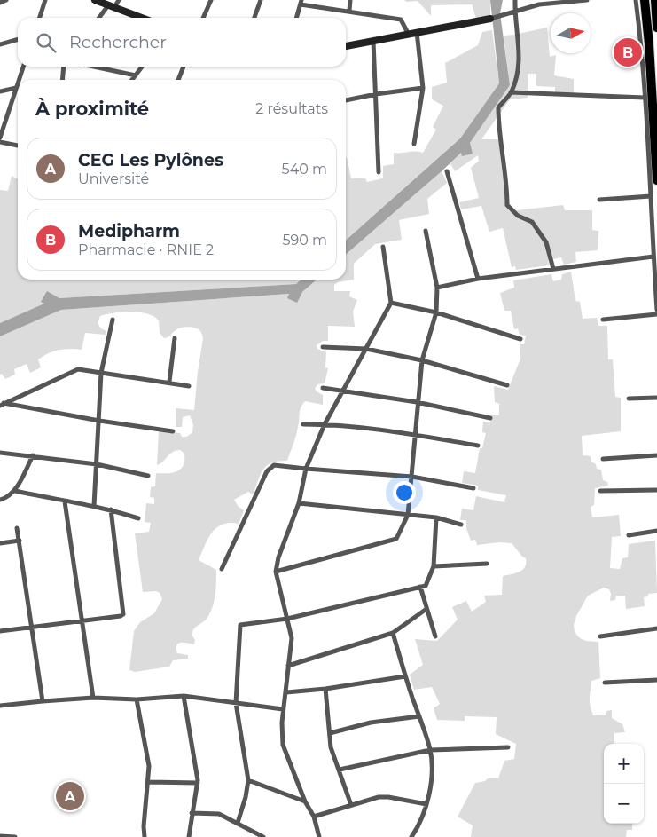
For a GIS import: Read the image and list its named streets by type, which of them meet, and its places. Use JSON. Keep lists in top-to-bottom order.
{
  "north": "right",
  "page": {
    "search": "Rechercher",
    "pins": ["B", "A"],
    "heading": ["À proximité", "2 résultats"],
    "list": [
      {
        "mark": "A",
        "name": "CEG Les Pylônes",
        "note": "Université",
        "value": "540 m"
      },
      {
        "mark": "B",
        "name": "Medipharm",
        "note": "Pharmacie · RNIE 2",
        "value": "590 m"
      }
    ],
    "map_buttons": ["+", "−"]
  }
}
